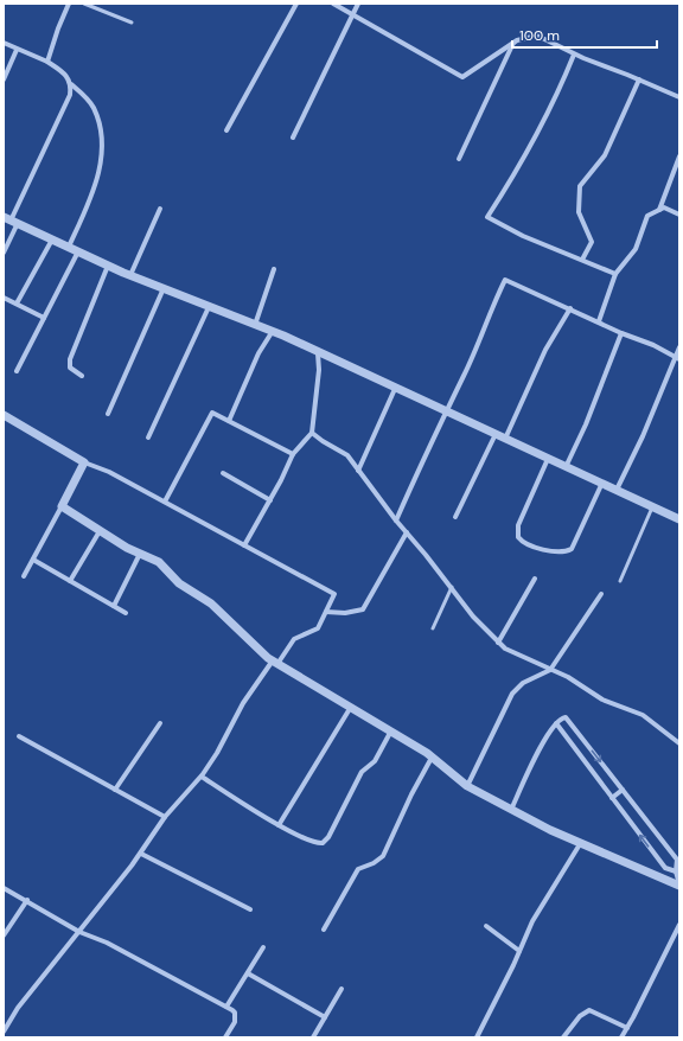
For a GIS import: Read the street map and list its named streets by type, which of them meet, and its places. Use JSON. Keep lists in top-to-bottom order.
{
  "scale_bar": "100 m"
}
